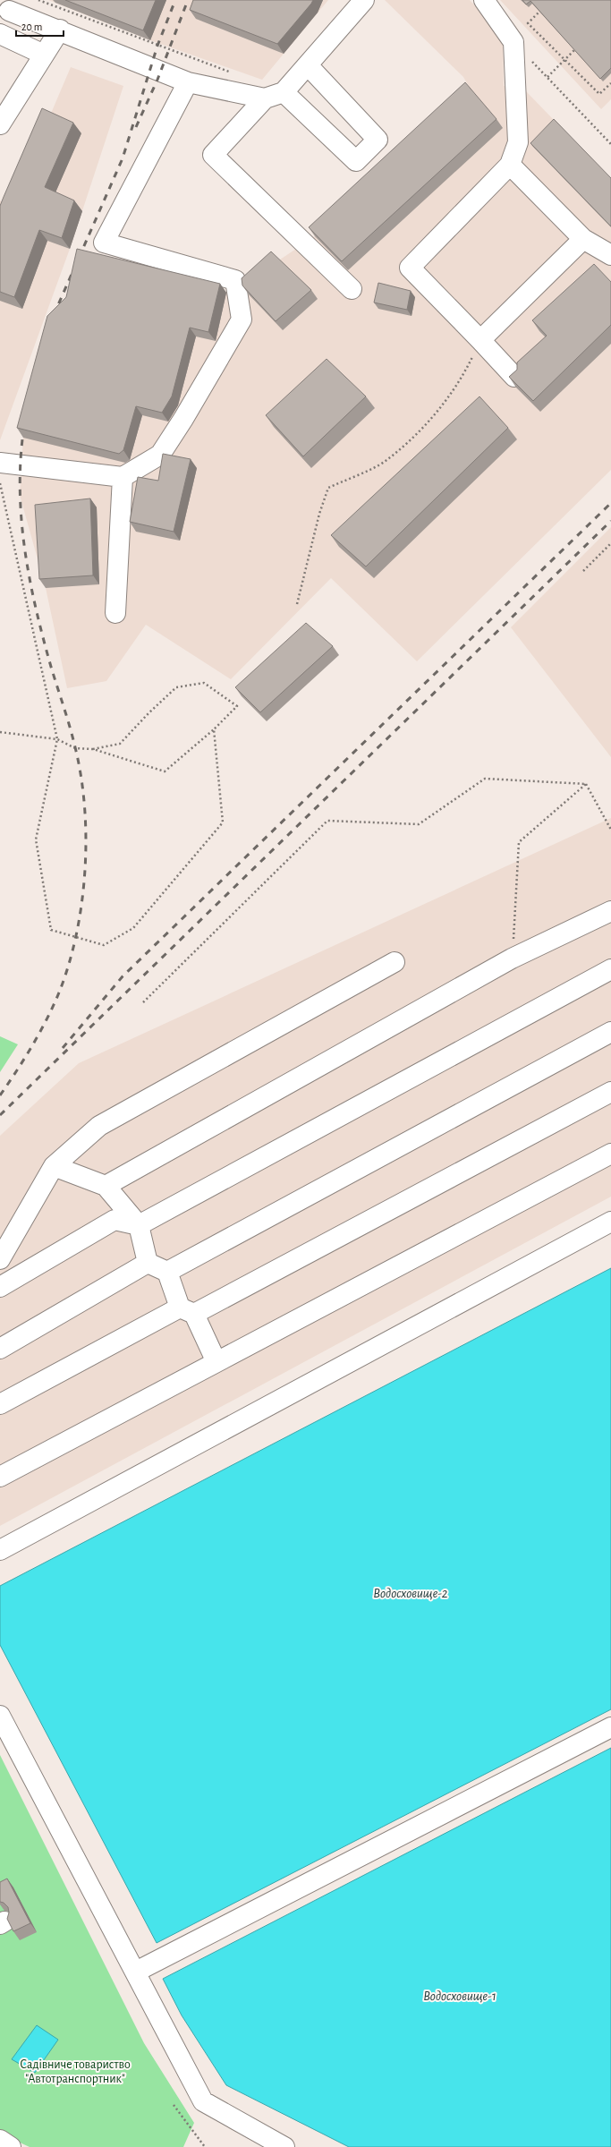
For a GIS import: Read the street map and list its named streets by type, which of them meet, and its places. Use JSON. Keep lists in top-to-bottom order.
{
  "water": ["Водосховище-2", "Водосховище-1"],
  "parks": ["Садівниче товариство \"Автотранспортник\""],
  "scale_bar": "20 m"
}
